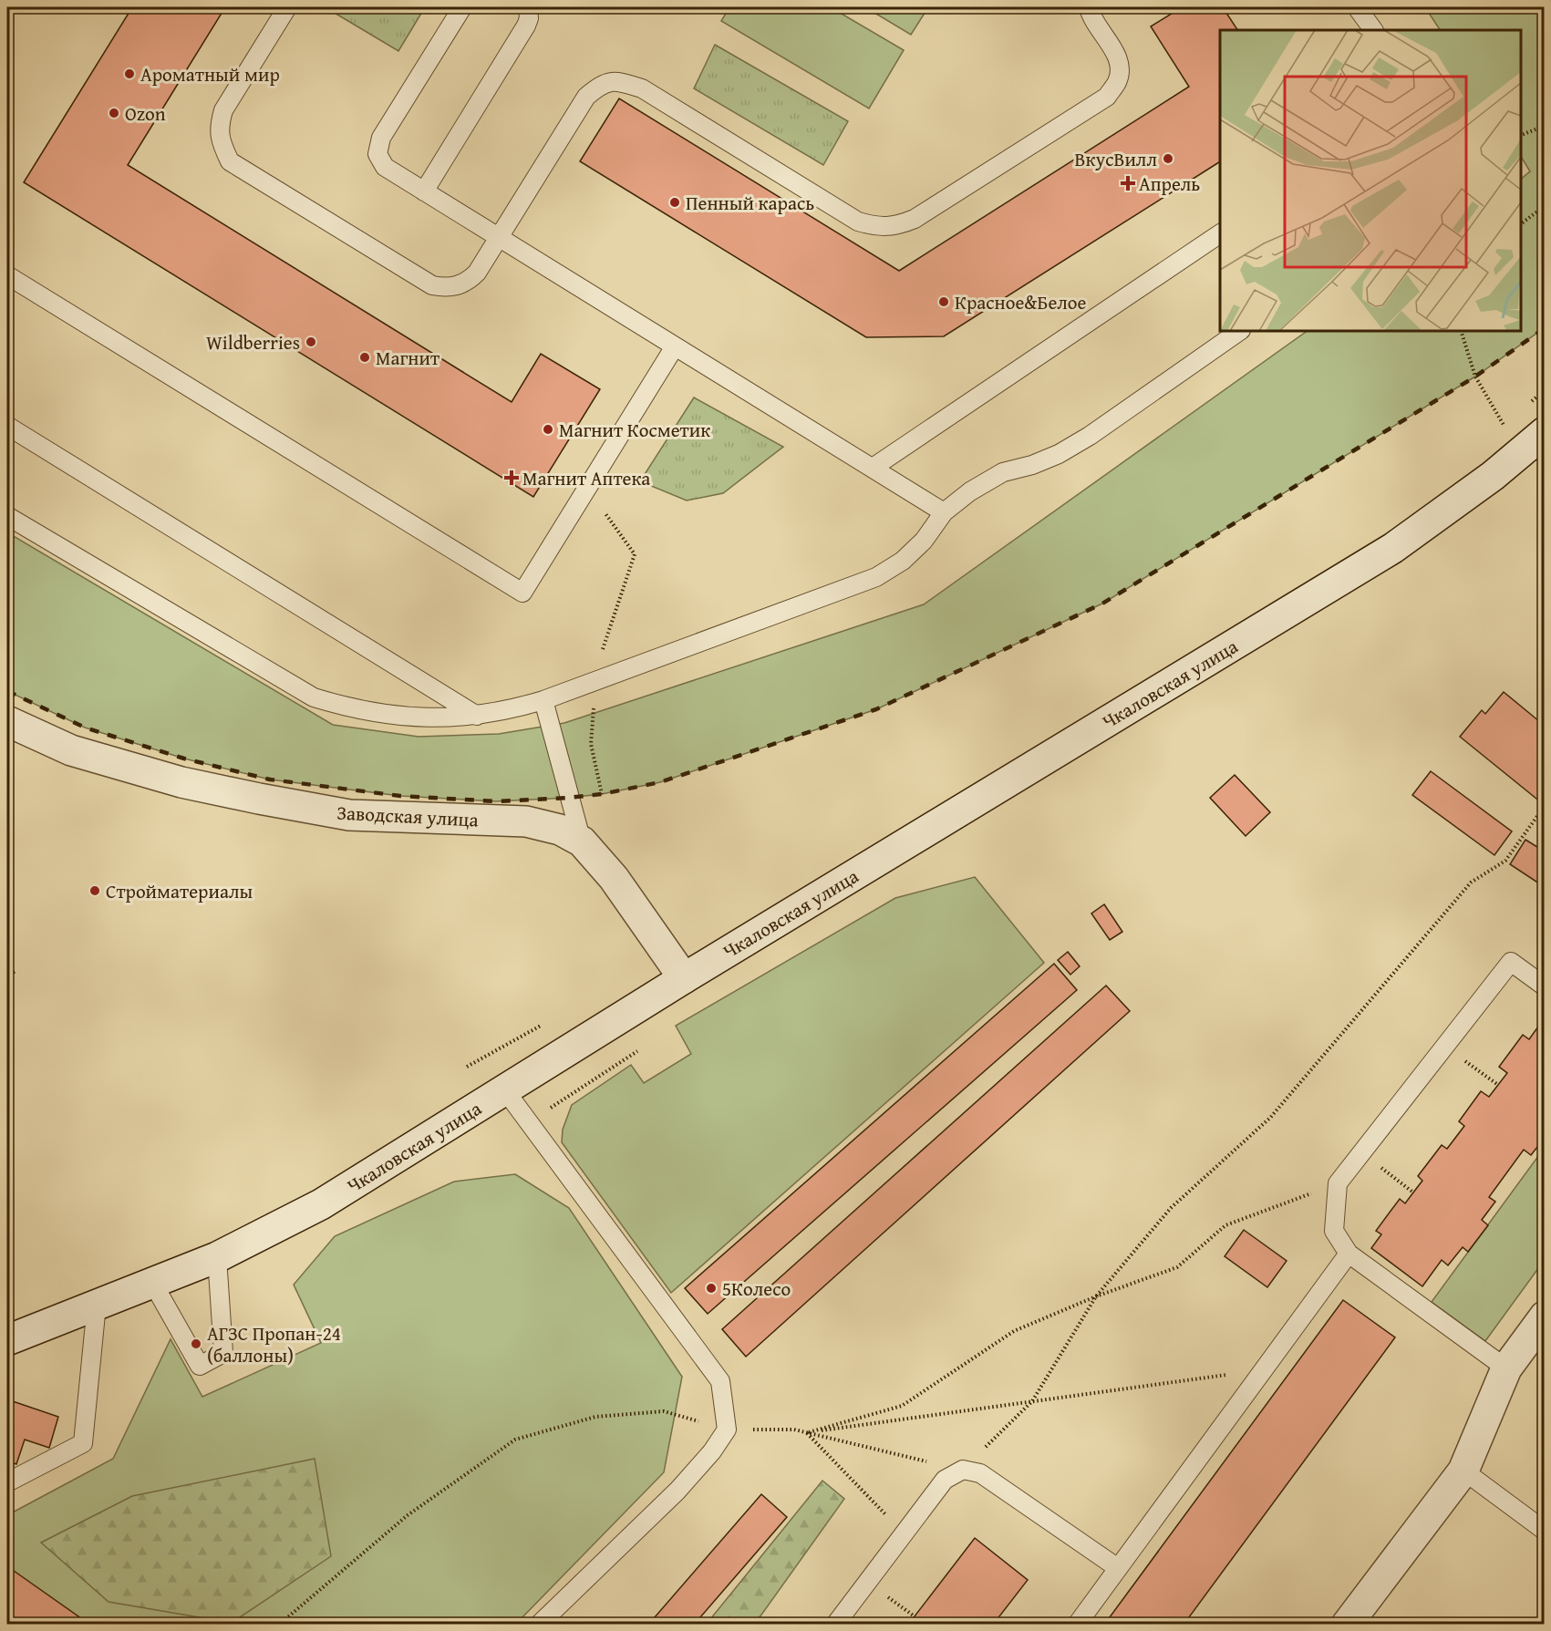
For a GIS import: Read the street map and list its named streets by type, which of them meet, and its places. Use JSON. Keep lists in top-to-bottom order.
{
  "streets": {
    "main road": ["Чкаловская улица", "Заводская улица"]
  },
  "crossings": [
    ["Чкаловская улица", "Заводская улица"]
  ],
  "places": {
    "other": [
      "Ароматный мир",
      "Ozon",
      "ВкусВилл",
      "Пенный карась",
      "Красное&Белое",
      "Wildberries",
      "Магнит",
      "Магнит Косметик",
      "Стройматериалы",
      "5Колесо",
      "АГЗС Пропан-24 (баллоны)"
    ],
    "health": ["Апрель", "Магнит Аптека"]
  }
}
